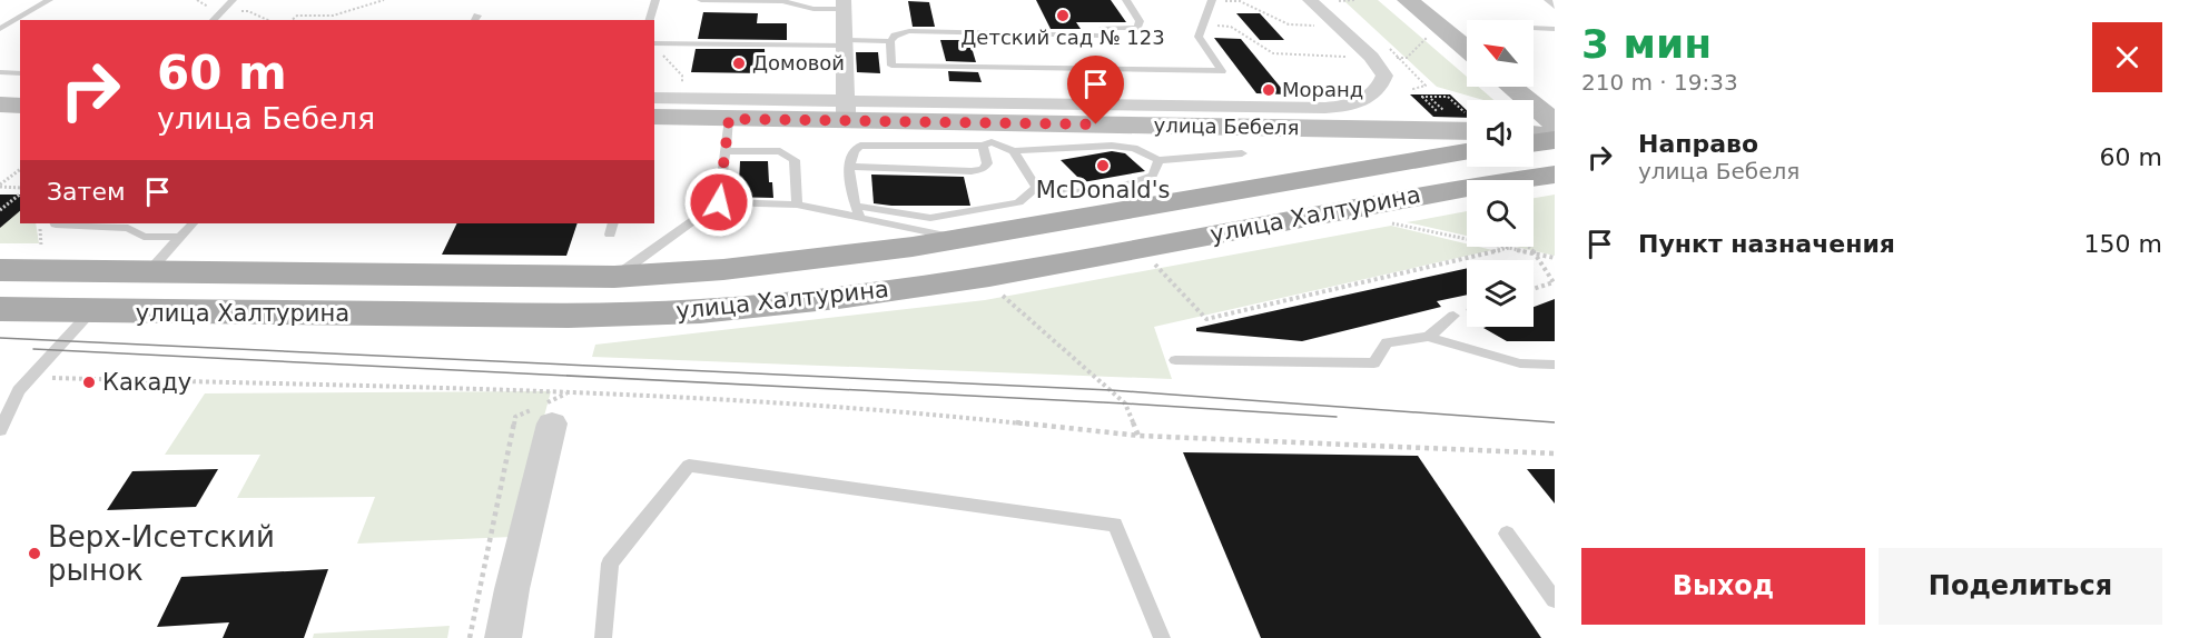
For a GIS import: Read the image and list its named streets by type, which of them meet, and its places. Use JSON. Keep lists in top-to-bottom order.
{
  "streets": {
    "main road": ["улица Бебеля", "улица Халтурина"]
  },
  "places": [
    "Детский сад № 123",
    "Домовой",
    "Моранд",
    "McDonald's",
    "Какаду",
    "Верх-Исетский рынок"
  ],
  "north": "top left",
  "page": {
    "heading": ["3 мин", "210 m · 19:33"],
    "turn": ["60 m", "улица Бебеля"],
    "list": [
      {
        "name": "Направо",
        "note": "улица Бебеля",
        "value": "60 m"
      },
      {
        "name": "Пункт назначения",
        "value": "150 m"
      }
    ],
    "then": "Затем",
    "buttons": ["Выход", "Поделиться"]
  }
}
